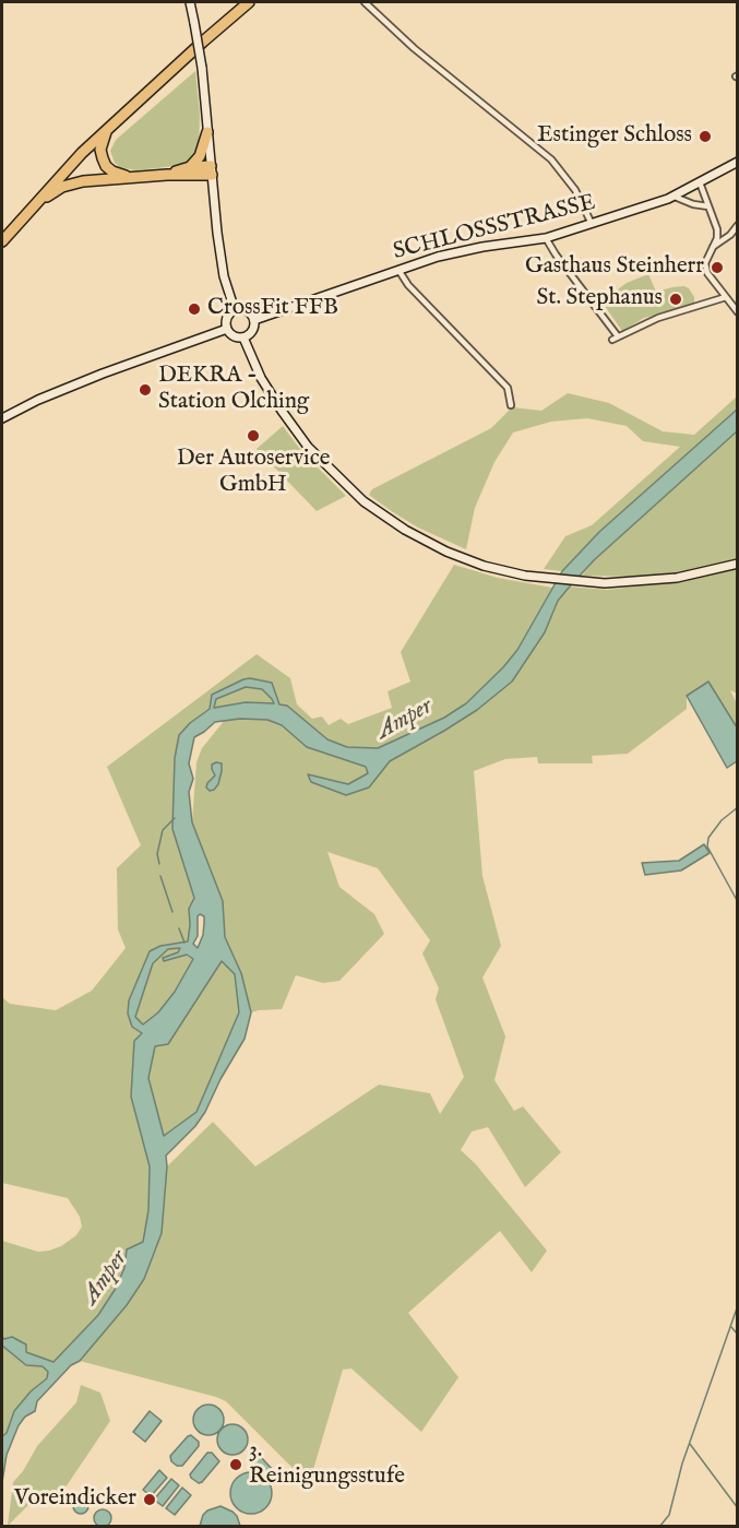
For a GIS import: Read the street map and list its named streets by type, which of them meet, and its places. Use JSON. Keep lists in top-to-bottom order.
{
  "streets": {
    "main road": ["SCHLOSSSTRASSE"]
  },
  "water": ["Amper"],
  "places": [
    "Estinger Schloss",
    "Gasthaus Steinherr",
    "St. Stephanus",
    "CrossFit FFB",
    "DEKRA - Station Olching",
    "Der Autoservice GmbH",
    "3. Reinigungsstufe",
    "Voreindicker"
  ]
}
